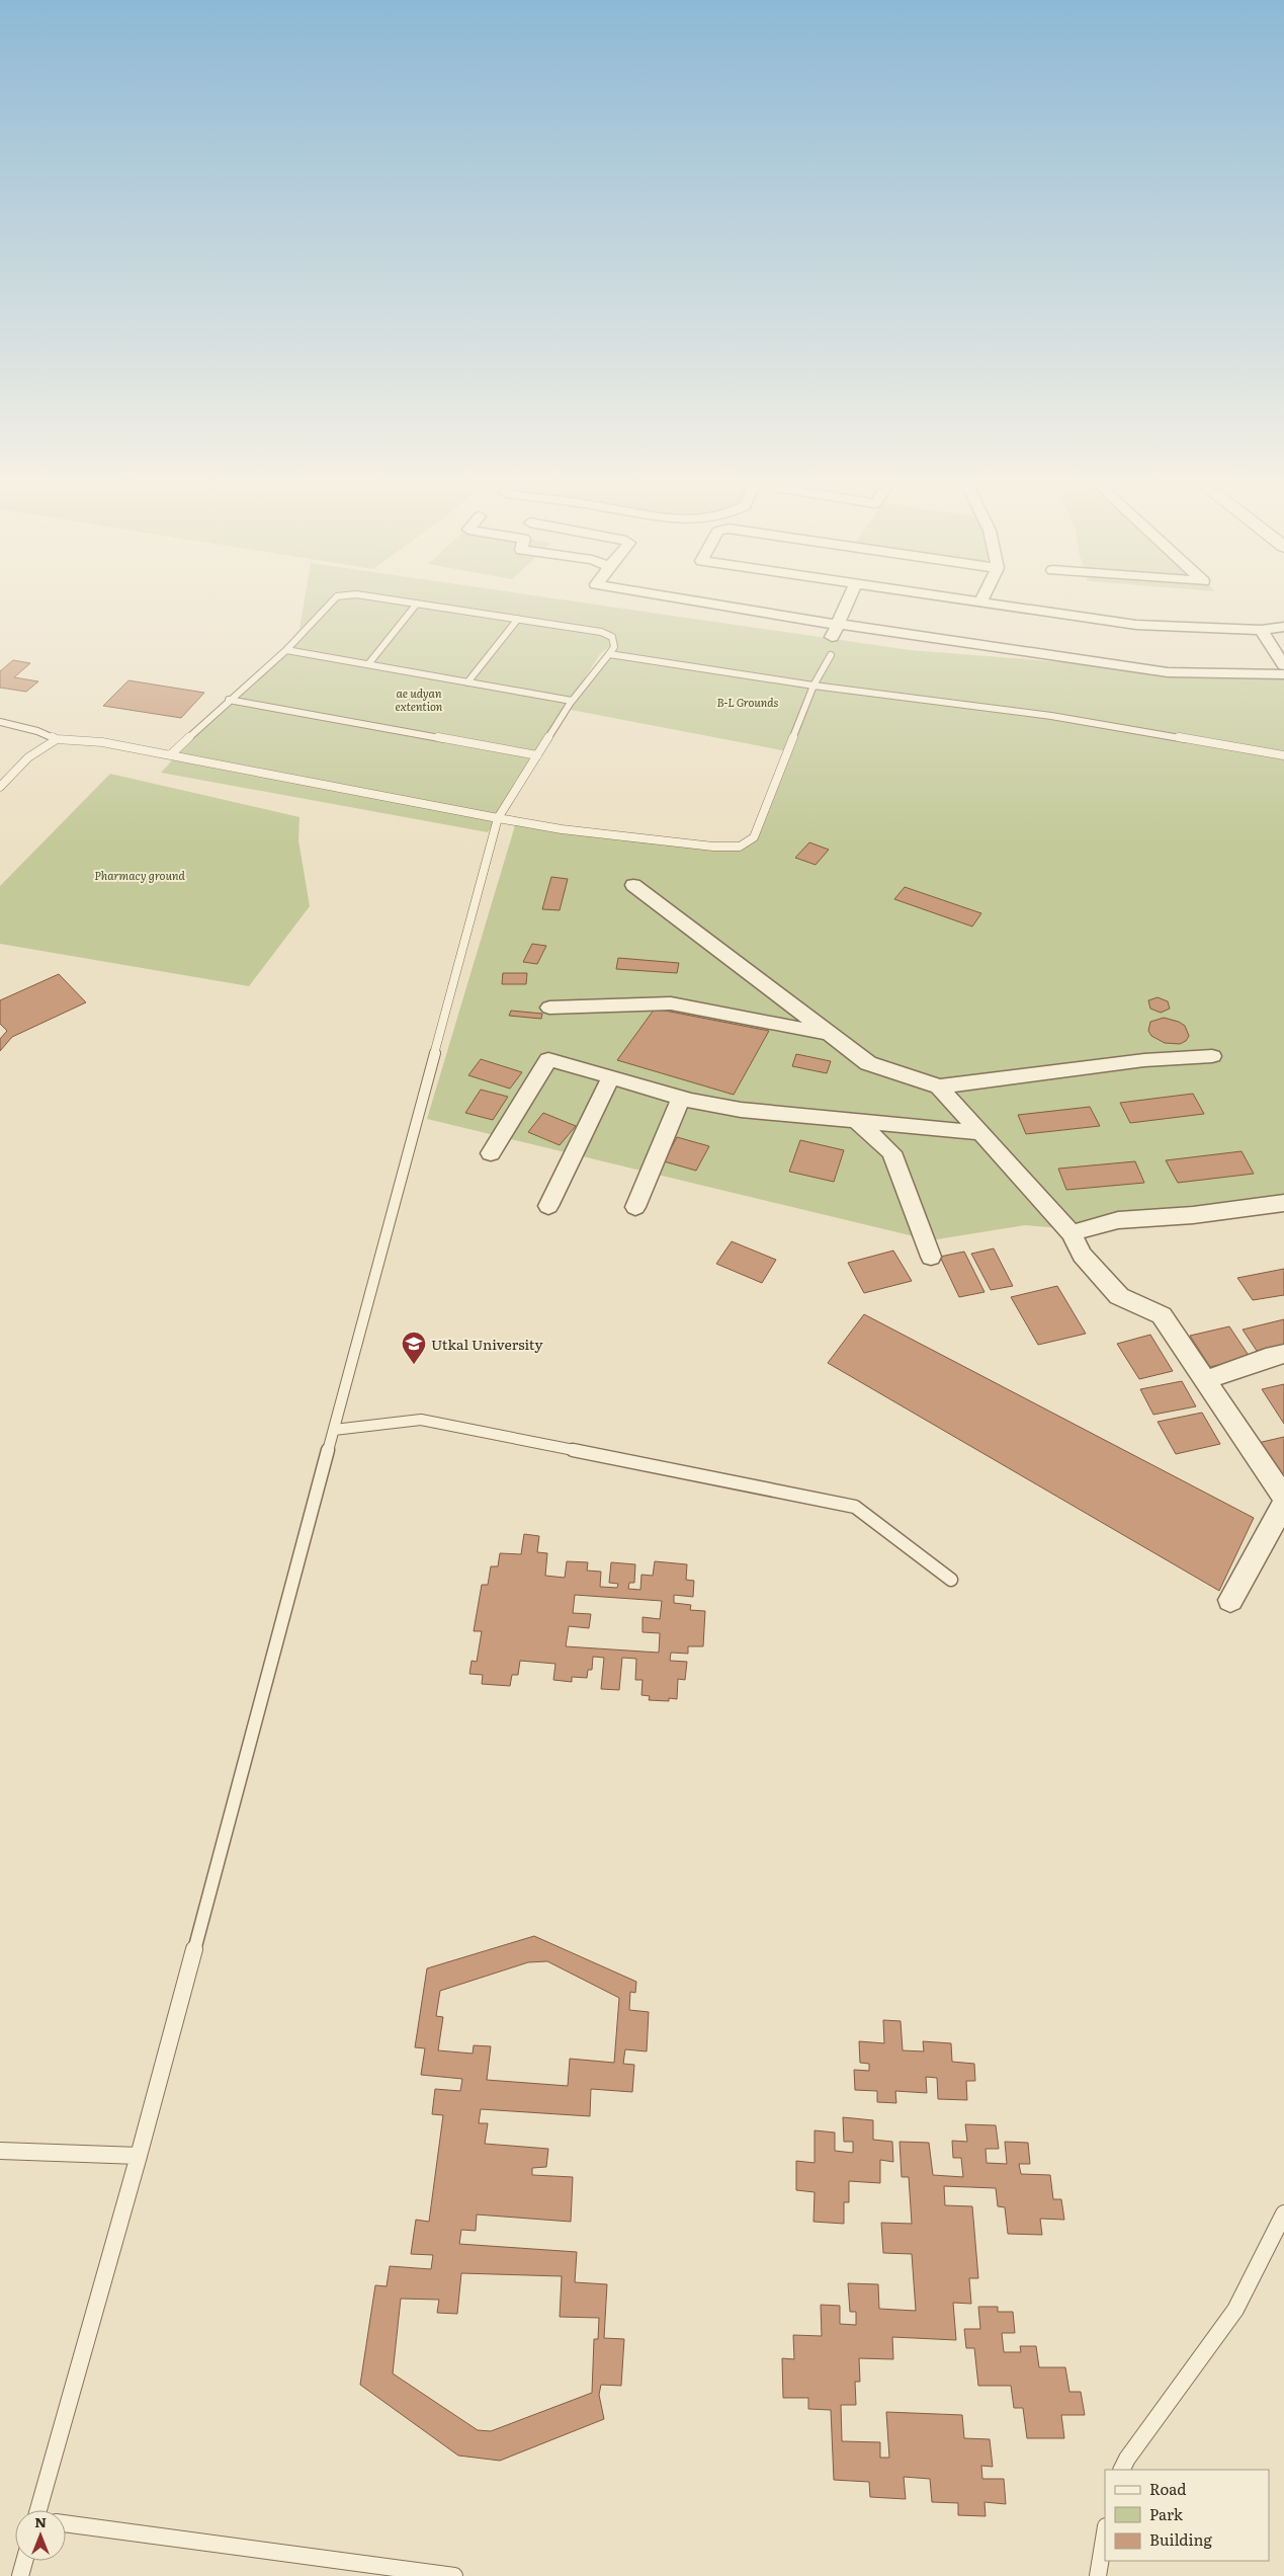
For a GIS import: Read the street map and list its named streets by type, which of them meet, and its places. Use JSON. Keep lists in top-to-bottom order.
{
  "parks": ["ae udyan extention", "B-L Grounds", "Pharmacy ground"],
  "places": {
    "school or university": ["Utkal University"]
  },
  "legend": ["Road", "Park", "Building"],
  "north": "top"
}
